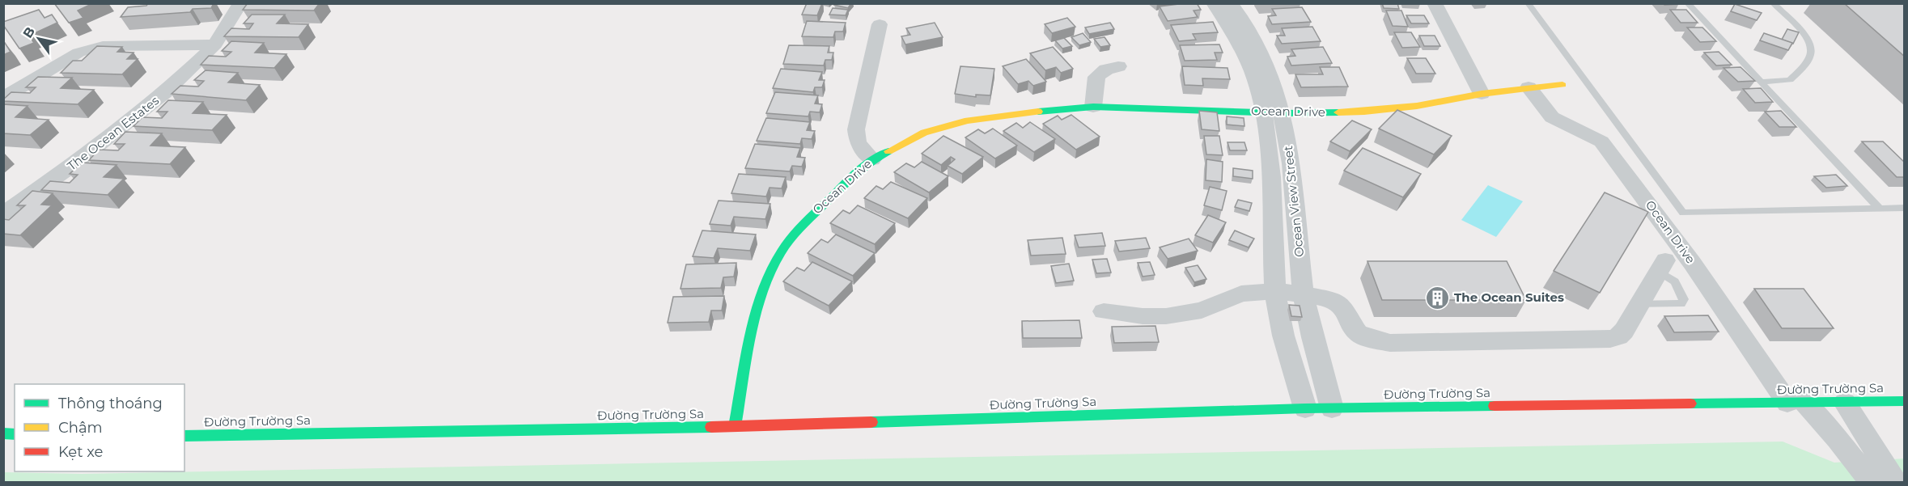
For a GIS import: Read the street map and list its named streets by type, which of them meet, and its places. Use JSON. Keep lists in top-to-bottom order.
{
  "streets": {
    "main road": ["Ocean Drive", "Đường Trường Sa"],
    "street": ["The Ocean Estates", "Ocean View Street"]
  },
  "crossings": [
    ["Ocean Drive", "Ocean View Street"],
    ["Ocean Drive", "Đường Trường Sa"],
    ["Ocean View Street", "Đường Trường Sa"]
  ],
  "places": {
    "building": ["The Ocean Suites"]
  },
  "legend": ["Thông thoáng", "Chậm", "Kẹt xe"],
  "north": "top left"
}
